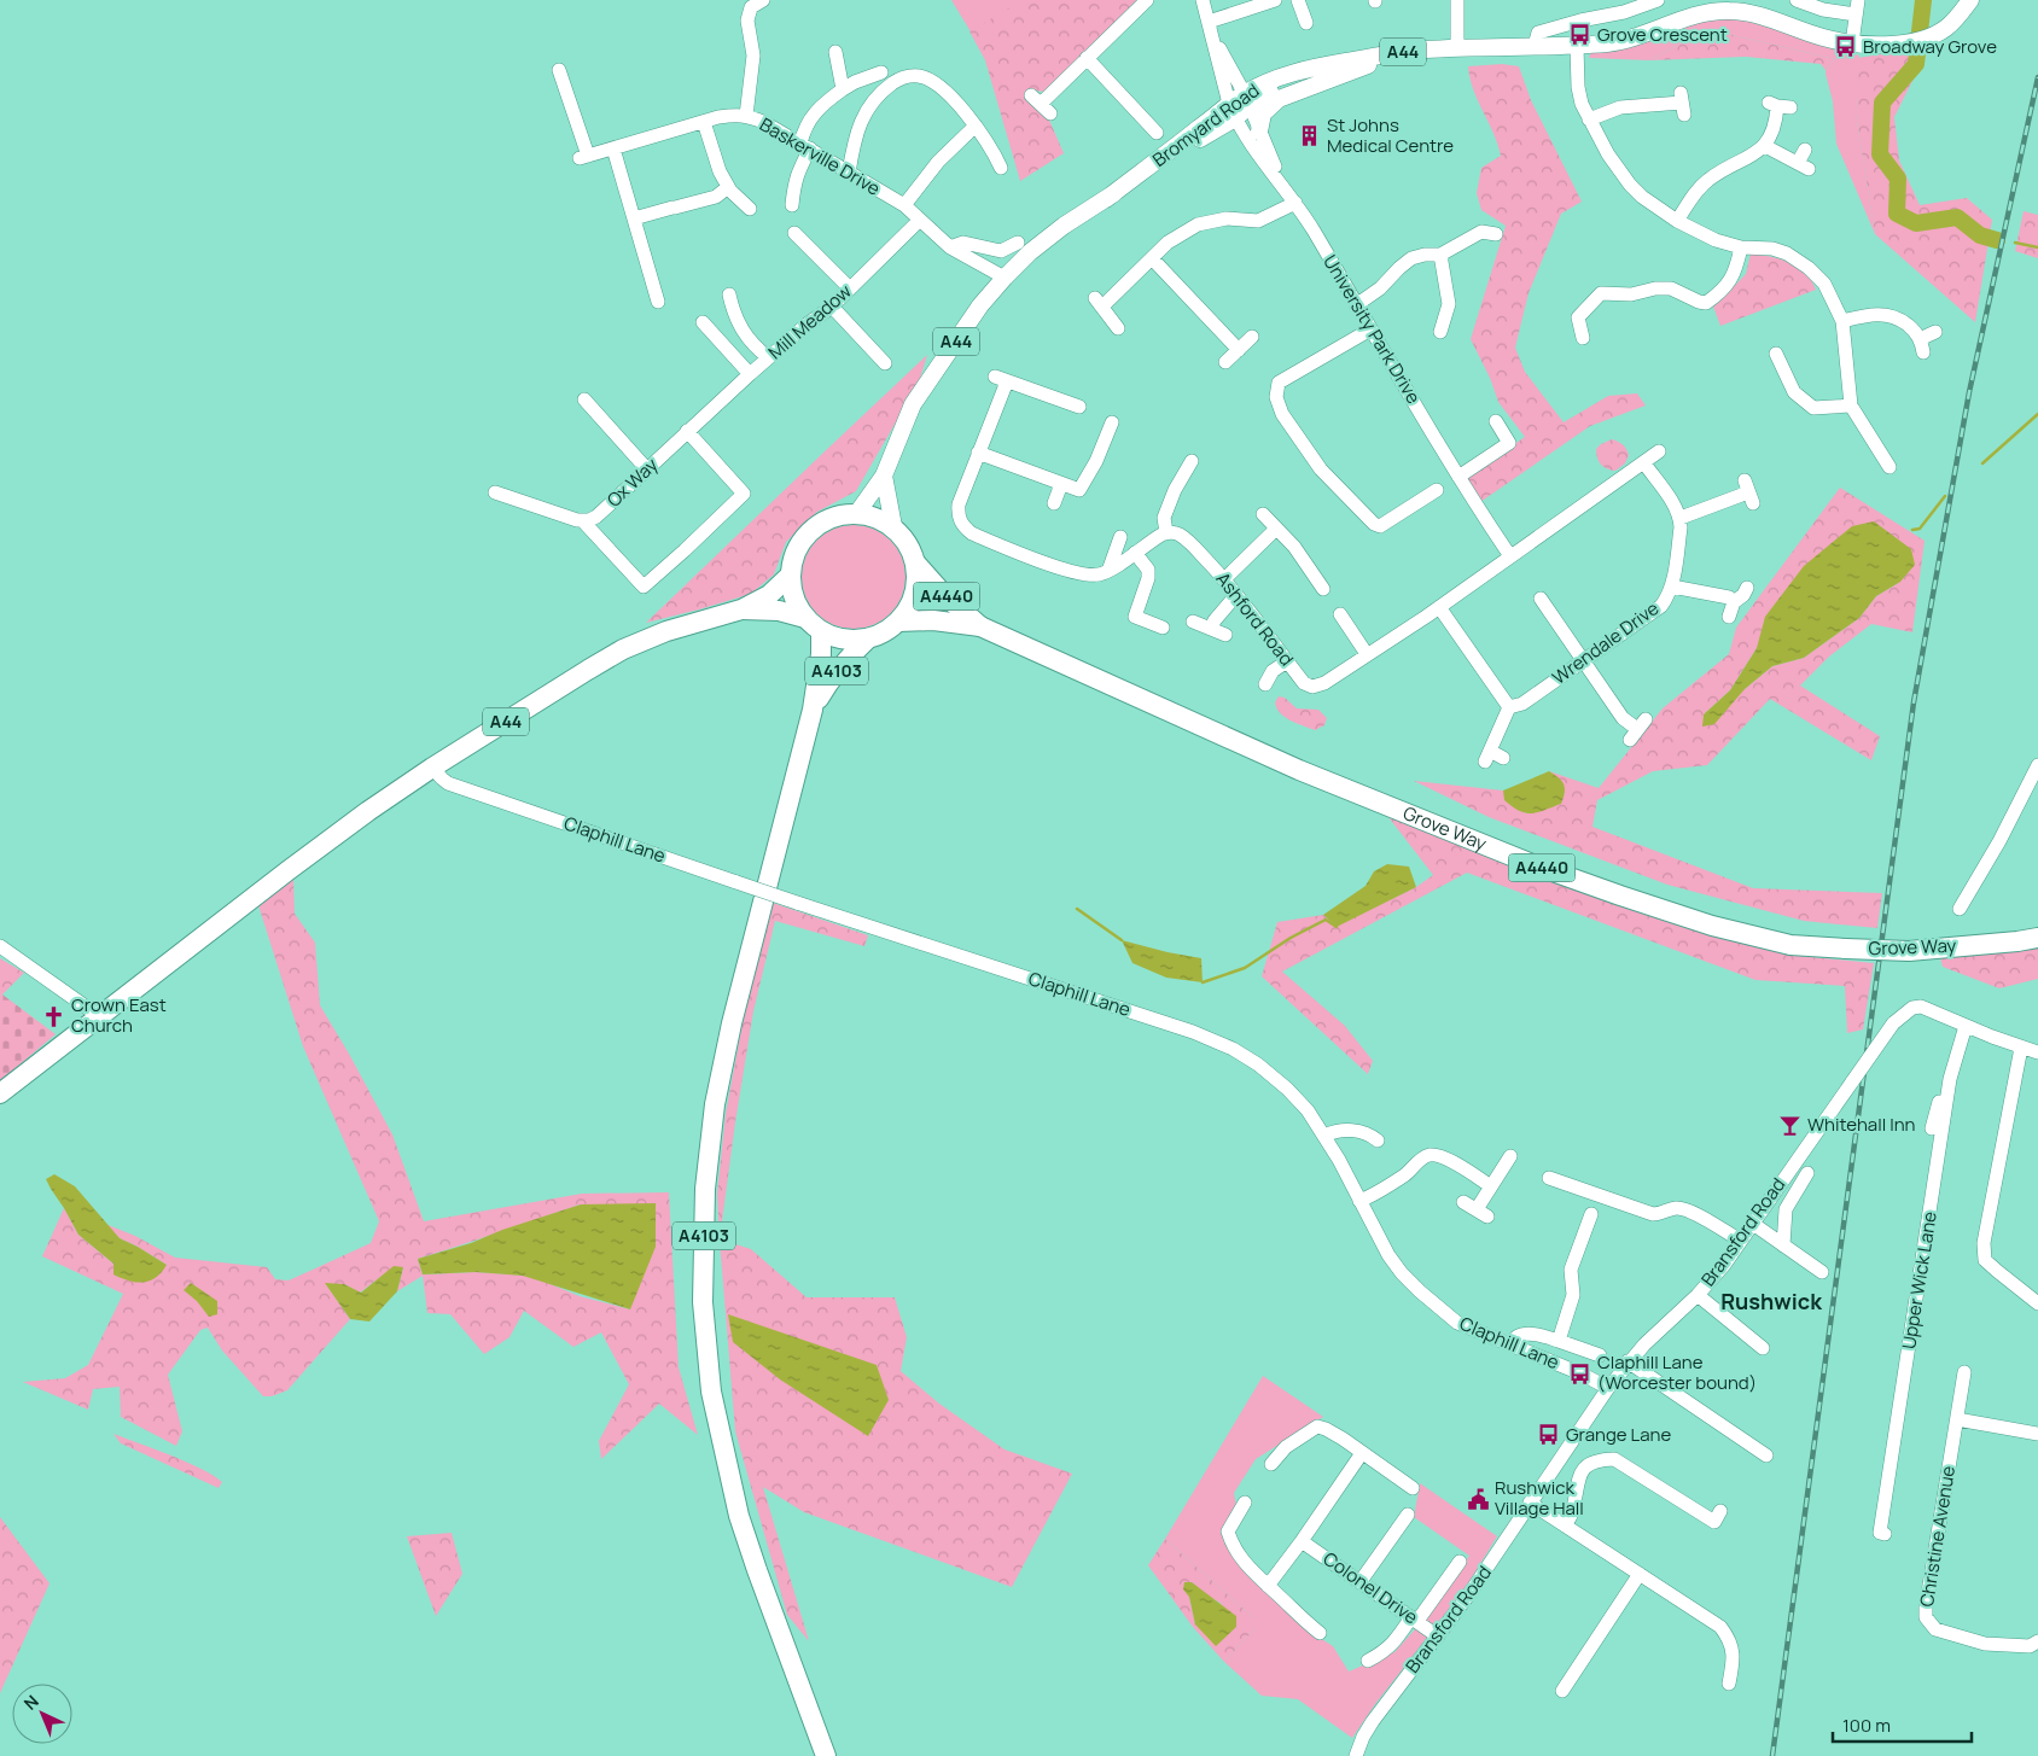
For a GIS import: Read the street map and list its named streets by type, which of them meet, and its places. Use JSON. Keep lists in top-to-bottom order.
{
  "streets": {
    "highway": [
      "A44",
      "A4440",
      "A4103",
      "Grove Way"
    ],
    "main road": ["Bromyard Road"],
    "street": [
      "Baskerville Drive",
      "Mill Meadow",
      "University Park Drive",
      "Ox Way",
      "Ashford Road",
      "Wrendale Drive",
      "Claphill Lane",
      "Bransford Road",
      "Upper Wick Lane",
      "Christine Avenue",
      "Colonel Drive"
    ]
  },
  "crossings": [
    ["A44", "Bromyard Road"],
    ["A44", "A4103"],
    ["A44", "Grove Way"],
    ["A44", "Claphill Lane"],
    ["Bromyard Road", "Baskerville Drive"],
    ["Bromyard Road", "University Park Drive"],
    ["Bromyard Road", "A4103"],
    ["Bromyard Road", "Grove Way"],
    ["Baskerville Drive", "Mill Meadow"],
    ["Mill Meadow", "Ox Way"],
    ["University Park Drive", "Ashford Road"],
    ["A4103", "Grove Way"],
    ["Claphill Lane", "Bransford Road"],
    ["Bransford Road", "Upper Wick Lane"],
    ["Bransford Road", "Colonel Drive"]
  ],
  "districts": ["Rushwick"],
  "places": {
    "bus stop": [
      "Grove Crescent",
      "Broadway Grove",
      "Claphill Lane (Worcester bound)",
      "Grange Lane"
    ],
    "building": ["St Johns Medical Centre"],
    "church": ["Crown East Church"],
    "bar": ["Whitehall Inn"],
    "public building": ["Rushwick Village Hall"]
  },
  "scale_bar": "100 m",
  "north": "top left"
}
